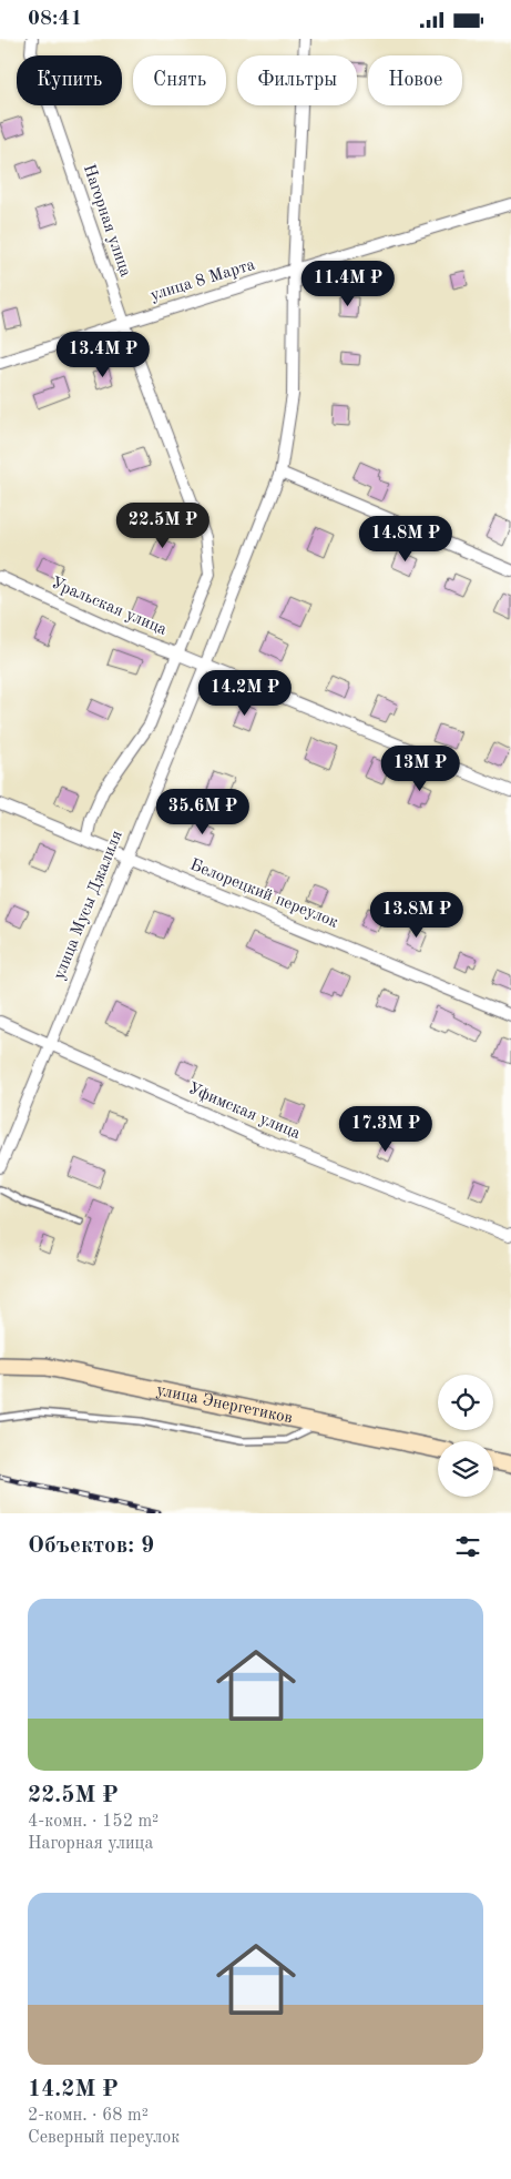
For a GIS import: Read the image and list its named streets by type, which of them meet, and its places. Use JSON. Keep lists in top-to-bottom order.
{
  "streets": {
    "main road": ["улица Энергетиков"],
    "street": [
      "Нагорная улица",
      "улица 8 Марта",
      "Уральская улица",
      "Белорецкий переулок",
      "улица Мусы Джалиля",
      "Уфимская улица"
    ]
  },
  "crossings": [
    ["Нагорная улица", "улица 8 Марта"],
    ["Нагорная улица", "Уральская улица"],
    ["Нагорная улица", "Белорецкий переулок"],
    ["улица 8 Марта", "улица Мусы Джалиля"],
    ["Уральская улица", "улица Мусы Джалиля"],
    ["Белорецкий переулок", "улица Мусы Джалиля"],
    ["улица Мусы Джалиля", "Уфимская улица"]
  ],
  "page": {
    "status": "08:41",
    "chip": [
      "Купить",
      "Снять",
      "Фильтры",
      "Новое"
    ],
    "price": [
      "11.4M ₽",
      "13.4M ₽",
      "22.5M ₽",
      "14.8M ₽",
      "14.2M ₽",
      "13M ₽",
      "35.6M ₽",
      "13.8M ₽",
      "17.3M ₽"
    ],
    "heading": "Объектов: 9",
    "list": [
      {
        "name": "22.5M ₽",
        "note": "4-комн. · 152 m² · Нагорная улица"
      },
      {
        "name": "14.2M ₽",
        "note": "2-комн. · 68 m² · Северный переулок"
      }
    ]
  }
}
